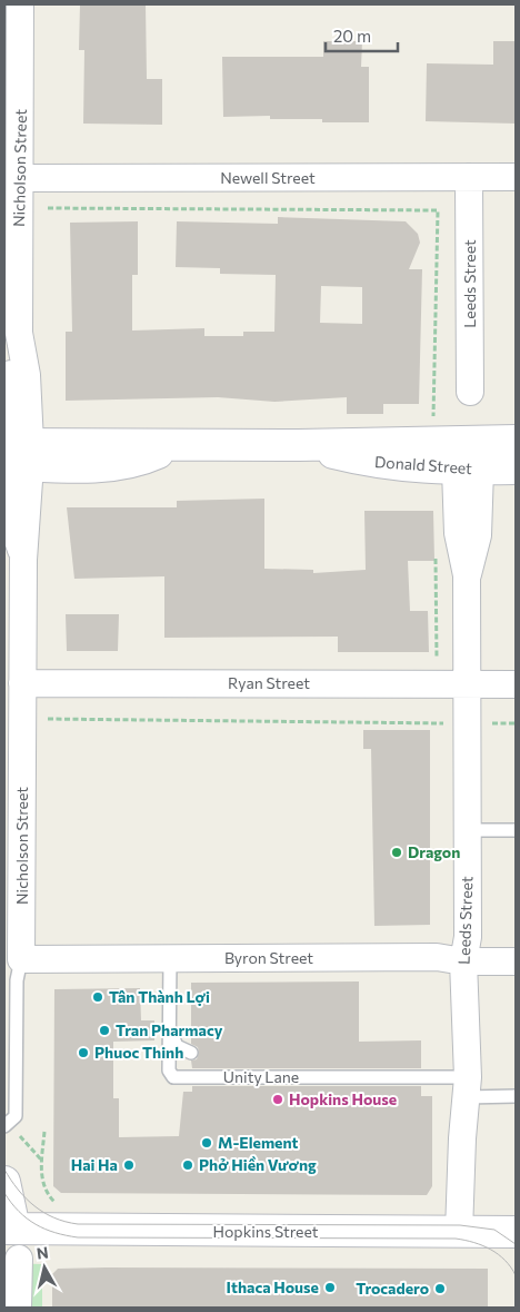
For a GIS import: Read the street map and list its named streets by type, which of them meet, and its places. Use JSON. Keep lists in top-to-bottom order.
{
  "streets": {
    "street": [
      "Nicholson Street",
      "Newell Street",
      "Leeds Street",
      "Donald Street",
      "Ryan Street",
      "Byron Street",
      "Hopkins Street"
    ],
    "lane": ["Unity Lane"]
  },
  "crossings": [
    ["Nicholson Street", "Newell Street"],
    ["Nicholson Street", "Donald Street"],
    ["Nicholson Street", "Ryan Street"],
    ["Nicholson Street", "Byron Street"],
    ["Newell Street", "Leeds Street"],
    ["Leeds Street", "Donald Street"],
    ["Leeds Street", "Ryan Street"],
    ["Leeds Street", "Byron Street"],
    ["Leeds Street", "Unity Lane"],
    ["Leeds Street", "Hopkins Street"],
    ["Byron Street", "Unity Lane"]
  ],
  "places": [
    "Dragon",
    "Tân Thành Lợi",
    "Tran Pharmacy",
    "Phuoc Thinh",
    "Hopkins House",
    "M-Element",
    "Hai Ha",
    "Phở Hiền Vương",
    "Ithaca House",
    "Trocadero"
  ],
  "scale_bar": "20 m",
  "north": "top"
}
